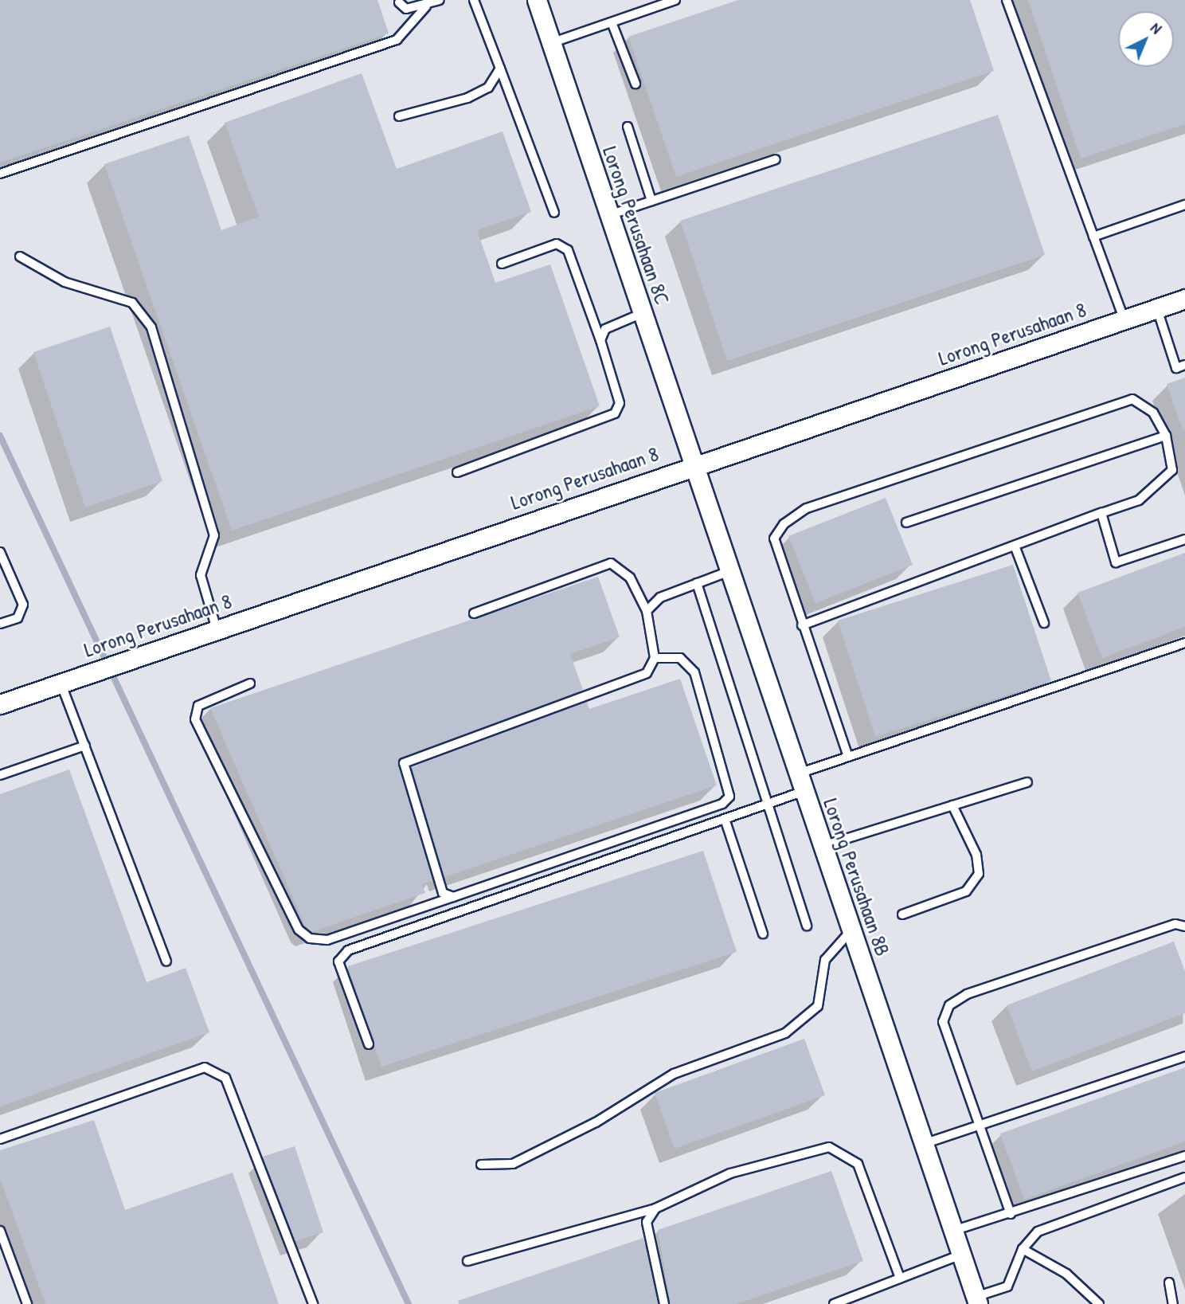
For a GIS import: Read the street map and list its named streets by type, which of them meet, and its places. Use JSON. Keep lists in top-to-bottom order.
{
  "streets": {
    "street": ["Lorong Perusahaan 8C", "Lorong Perusahaan 8", "Lorong Perusahaan 8B"]
  },
  "crossings": [
    ["Lorong Perusahaan 8C", "Lorong Perusahaan 8"],
    ["Lorong Perusahaan 8C", "Lorong Perusahaan 8B"],
    ["Lorong Perusahaan 8", "Lorong Perusahaan 8B"]
  ],
  "north": "top right"
}
